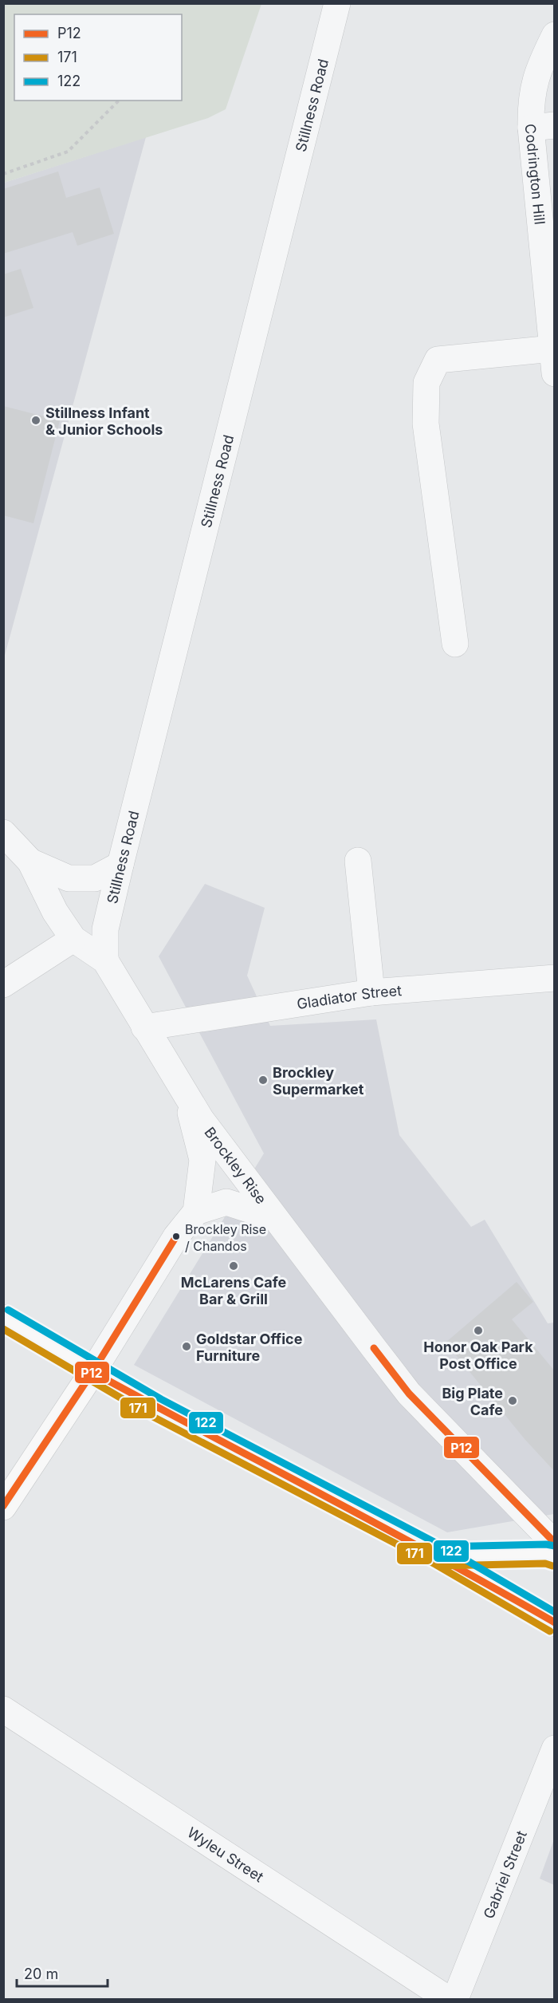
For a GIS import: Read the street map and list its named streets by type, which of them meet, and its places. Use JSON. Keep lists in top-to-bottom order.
{
  "streets": {
    "street": [
      "Stillness Road",
      "Codrington Hill",
      "Gladiator Street",
      "Brockley Rise",
      "Wyleu Street",
      "Gabriel Street"
    ]
  },
  "crossings": [
    ["Stillness Road", "Brockley Rise"],
    ["Gladiator Street", "Brockley Rise"]
  ],
  "places": [
    "Stillness Infant & Junior Schools",
    "Brockley Supermarket",
    "Brockley Rise / Chandos",
    "McLarens Cafe Bar & Grill",
    "Honor Oak Park Post Office",
    "Goldstar Office Furniture",
    "Big Plate Cafe"
  ],
  "lines": ["transit line P12", "transit line 122", "transit line 171"],
  "legend": ["P12", "171", "122"],
  "scale_bar": "20 m"
}
